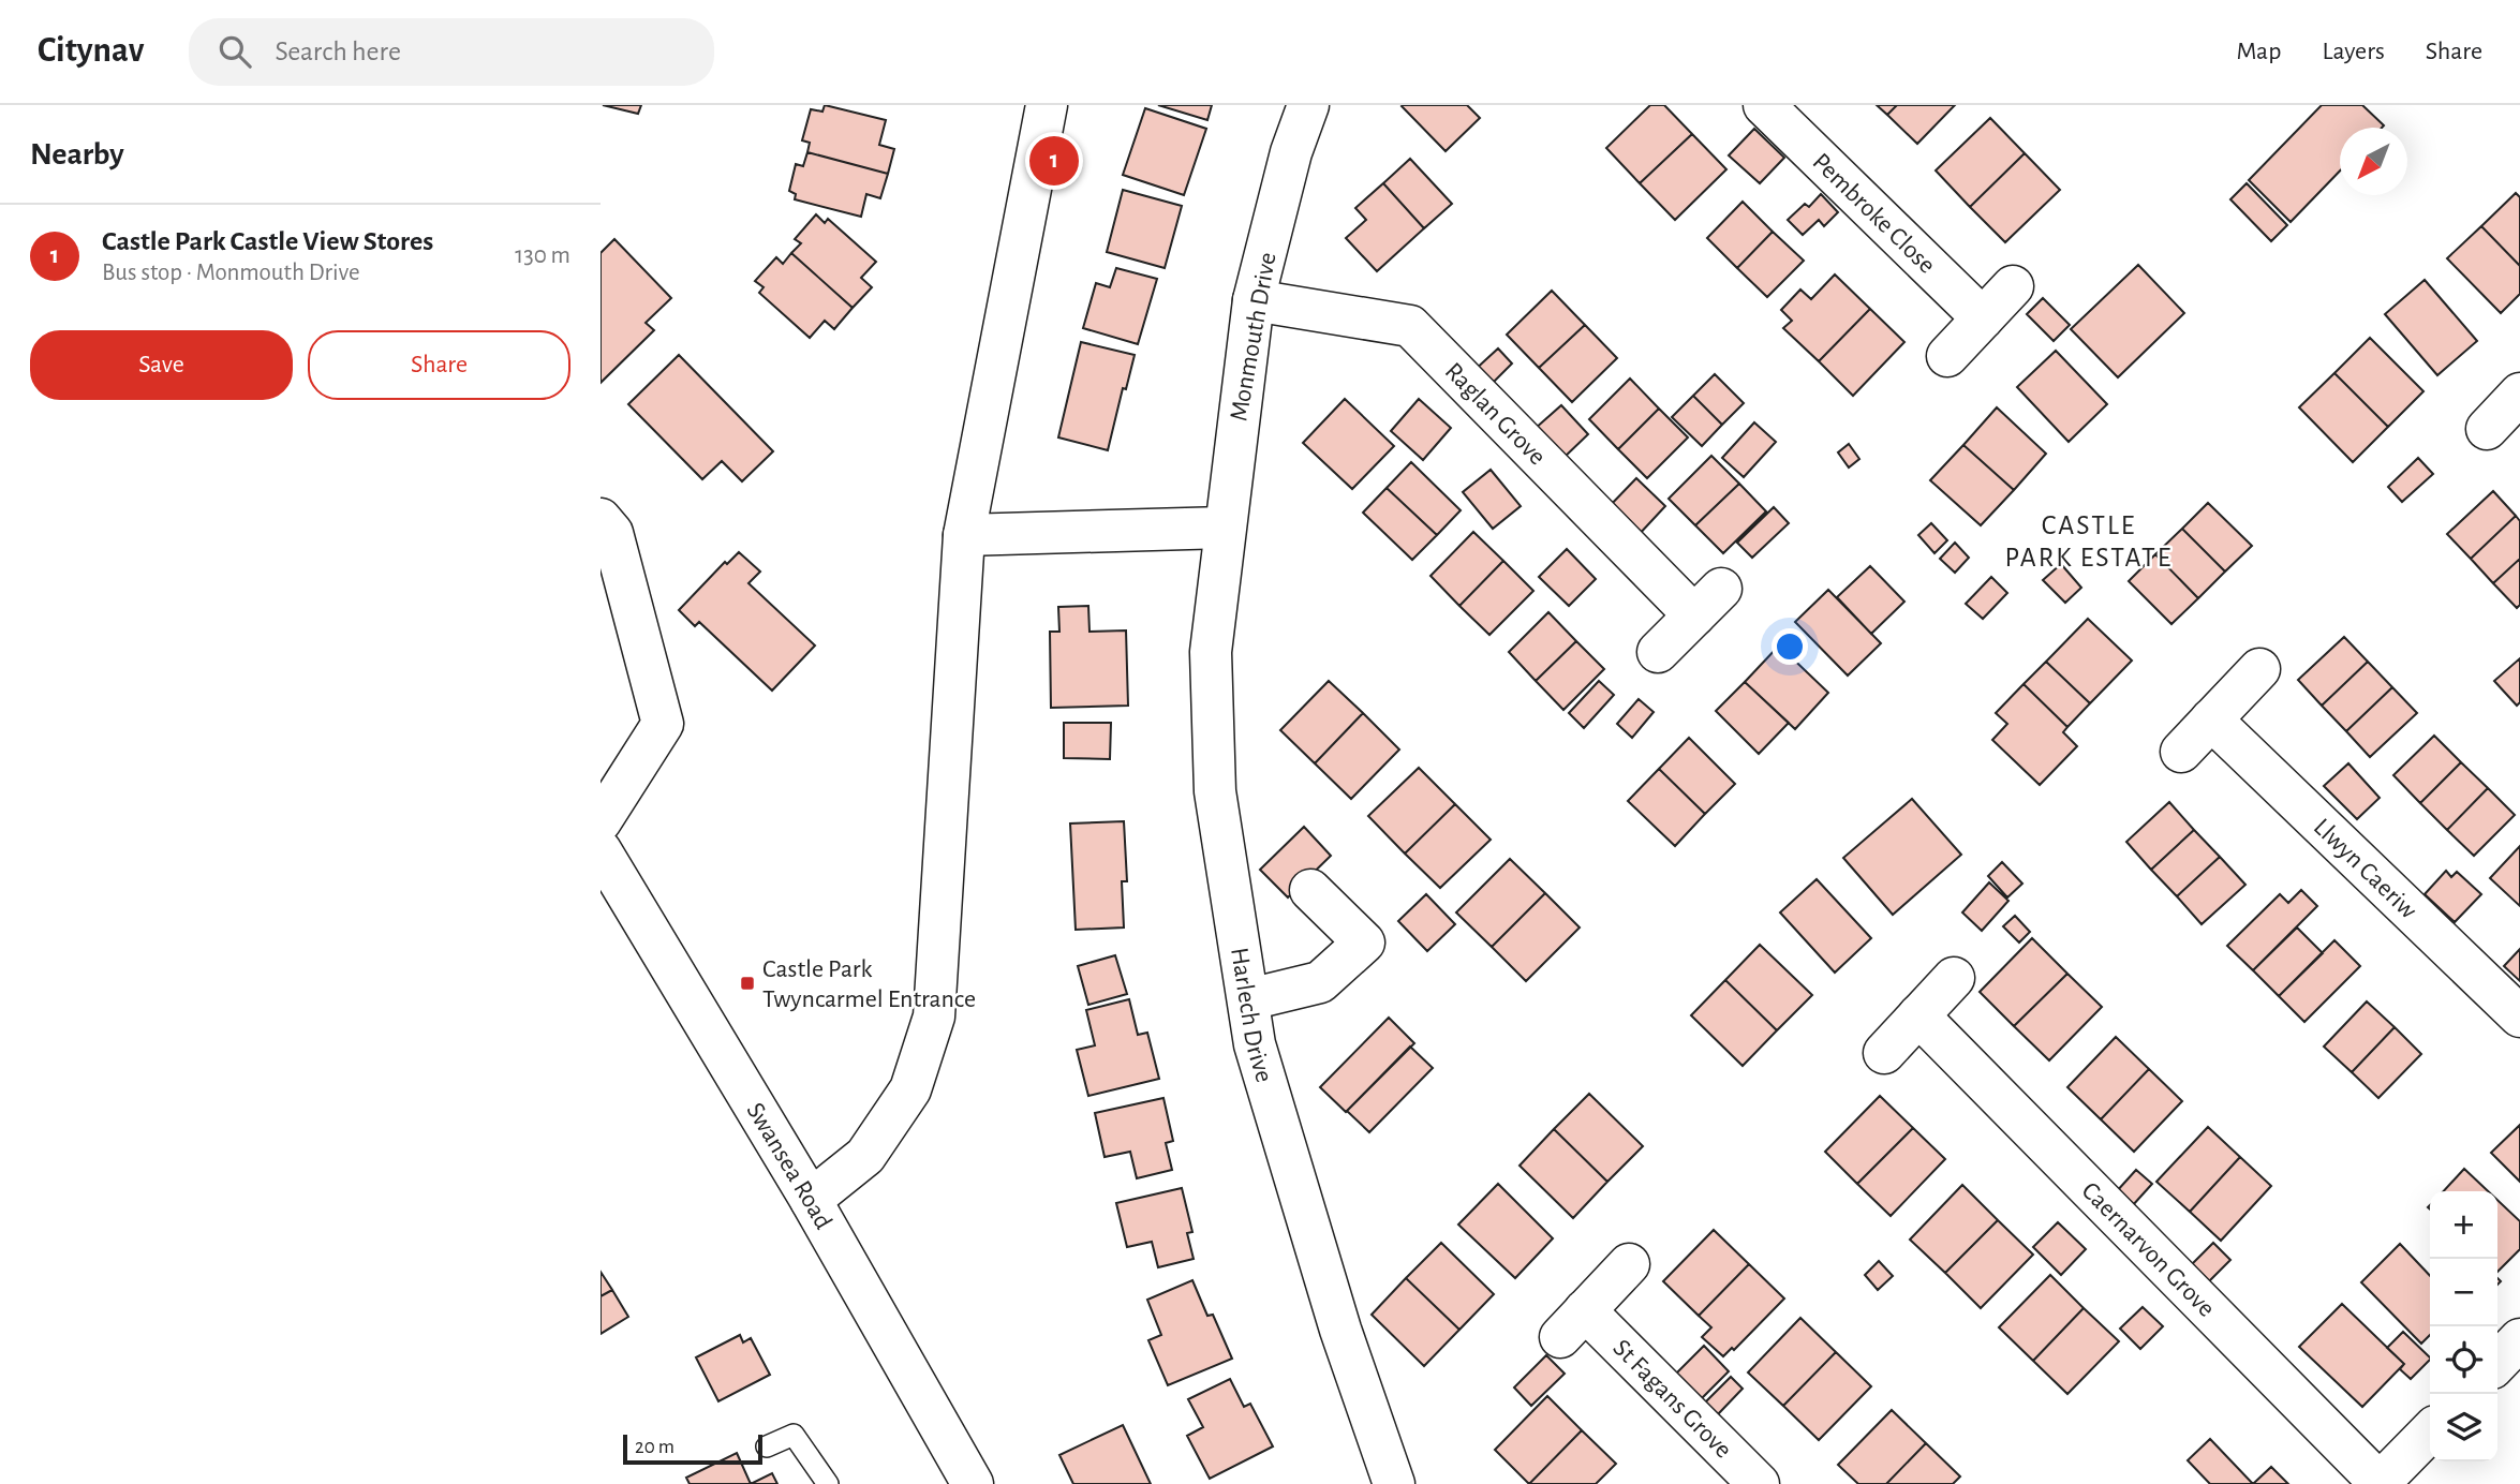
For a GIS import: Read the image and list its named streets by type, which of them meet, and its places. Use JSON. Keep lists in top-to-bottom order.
{
  "streets": {
    "street": [
      "Pembroke Close",
      "Monmouth Drive",
      "Raglan Grove",
      "Llwyn Caeriw",
      "Harlech Drive",
      "Swansea Road",
      "Caernarvon Grove",
      "St Fagans Grove"
    ]
  },
  "crossings": [
    ["Monmouth Drive", "Raglan Grove"],
    ["Monmouth Drive", "Harlech Drive"]
  ],
  "districts": ["CASTLE PARK ESTATE"],
  "places": {
    "transit": ["Castle Park Twyncarmel Entrance"]
  },
  "scale_bar": "20 m",
  "north": "bottom left",
  "page": {
    "header": "Citynav",
    "search": "Search here",
    "nav": ["Map", "Layers", "Share"],
    "heading": "Nearby",
    "pins": "1",
    "list": [
      {
        "mark": "1",
        "name": "Castle Park Castle View Stores",
        "note": "Bus stop · Monmouth Drive",
        "value": "130 m"
      }
    ],
    "buttons": ["Save", "Share"],
    "map_buttons": ["+", "−"],
    "scale": "20 m"
  }
}
